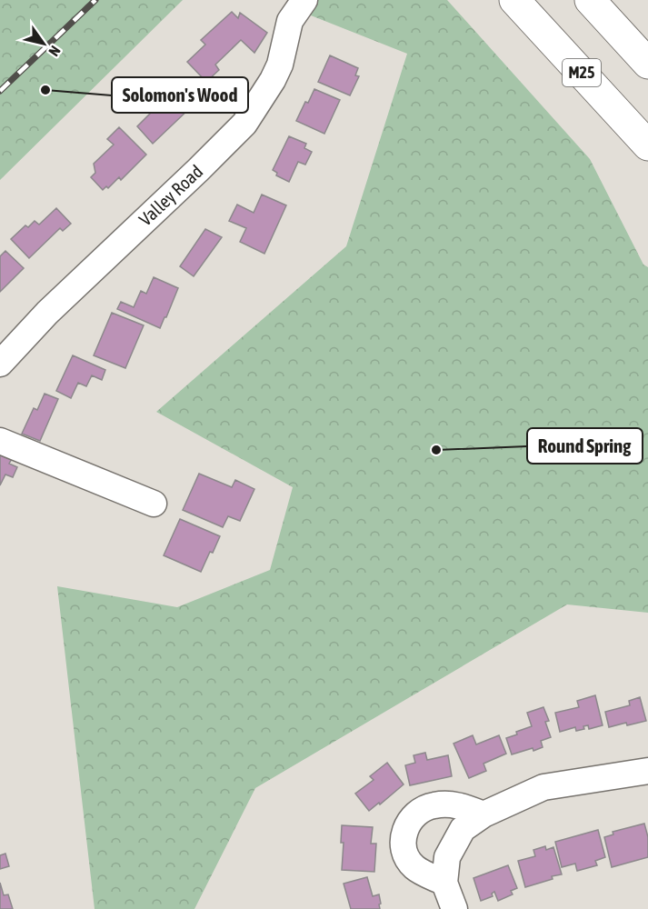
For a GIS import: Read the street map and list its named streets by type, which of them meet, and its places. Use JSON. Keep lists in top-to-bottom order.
{
  "streets": {
    "highway": ["M25"],
    "street": ["Valley Road"]
  },
  "places": ["Solomon's Wood", "Round Spring"],
  "north": "bottom right"
}
